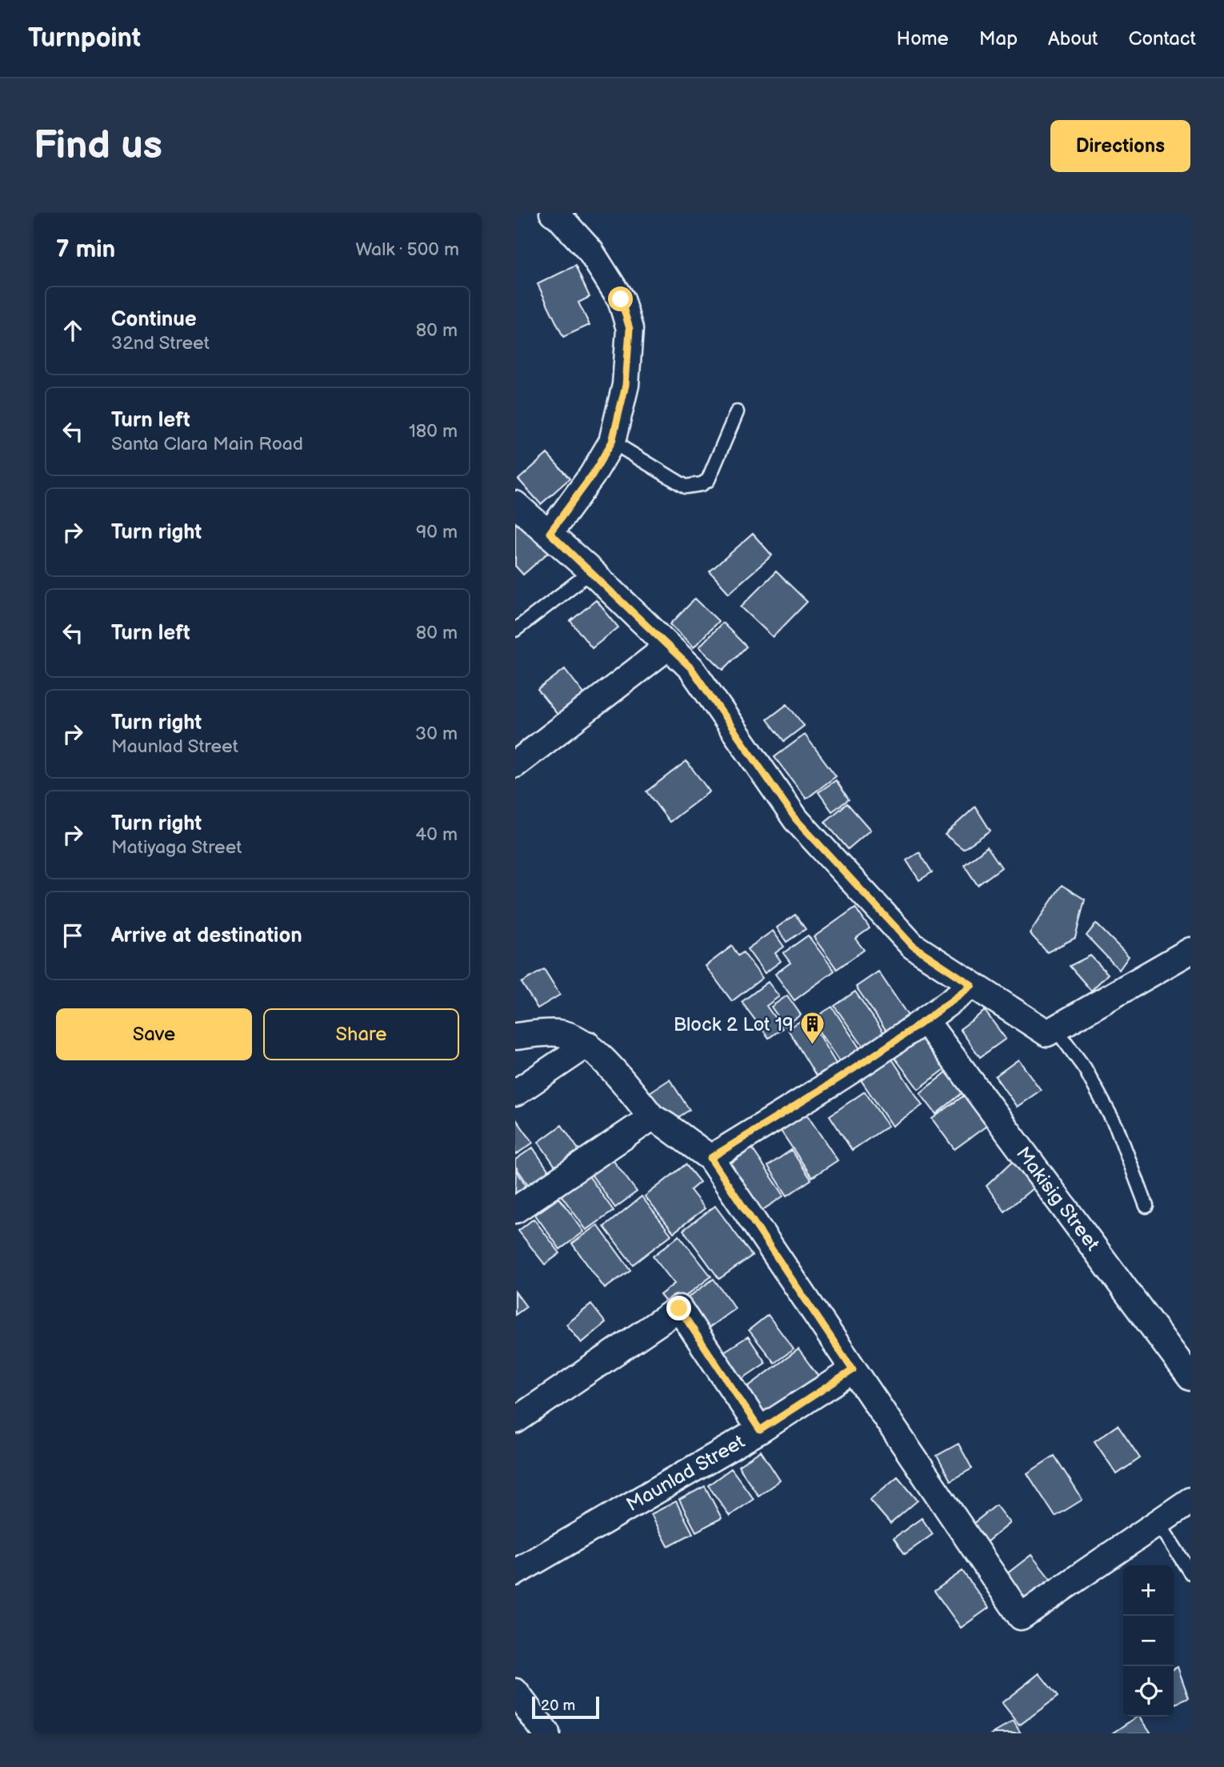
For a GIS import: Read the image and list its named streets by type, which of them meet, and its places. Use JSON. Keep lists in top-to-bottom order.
{
  "streets": {
    "street": ["Makisig Street", "Maunlad Street"]
  },
  "places": {
    "building": ["Block 2 Lot 19"]
  },
  "scale_bar": "20 m",
  "page": {
    "header": "Turnpoint",
    "nav": [
      "Home",
      "Map",
      "About",
      "Contact"
    ],
    "buttons": [
      "Directions",
      ["Save", "Share"]
    ],
    "title": "Find us",
    "heading": ["7 min", "Walk · 500 m"],
    "list": [
      ["Continue", "32nd Street", "80 m"],
      ["Turn left", "Santa Clara Main Road", "180 m"],
      ["Turn right", "90 m"],
      ["Turn left", "80 m"],
      ["Turn right", "Maunlad Street", "30 m"],
      ["Turn right", "Matiyaga Street", "40 m"],
      "Arrive at destination"
    ],
    "map_buttons": ["+", "−"],
    "scale": "20 m"
  }
}
